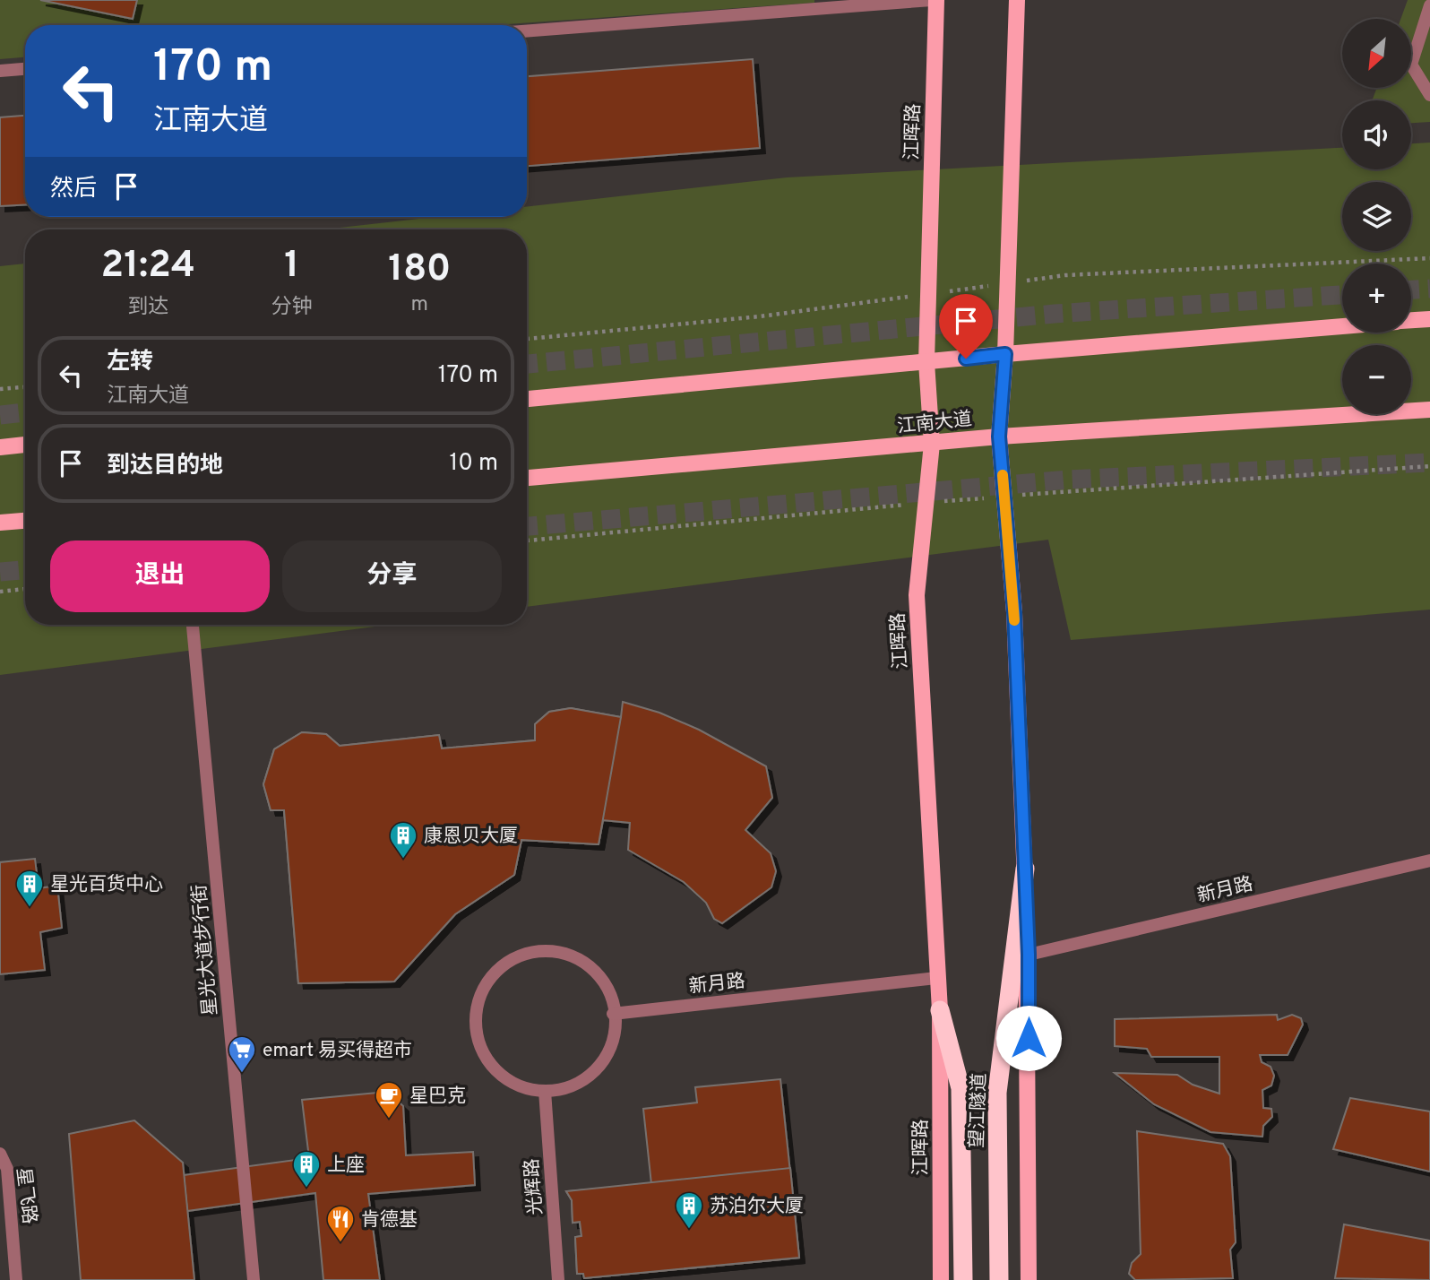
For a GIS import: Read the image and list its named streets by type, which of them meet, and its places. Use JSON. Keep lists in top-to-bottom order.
{
  "streets": {
    "highway": ["望江隧道"],
    "main road": ["江晖路", "江南大道"],
    "street": [
      "新月路",
      "星光大道步行街",
      "光辉路",
      "星飞路"
    ]
  },
  "crossings": [
    ["江晖路", "江南大道"],
    ["江晖路", "新月路"],
    ["江晖路", "望江隧道"],
    ["新月路", "光辉路"]
  ],
  "places": {
    "building": [
      "康恩贝大厦",
      "星光百货中心",
      "上座",
      "苏泊尔大厦"
    ],
    "supermarket": ["emart 易买得超市"],
    "cafe": ["星巴克"],
    "restaurant": ["肯德基"]
  },
  "north": "bottom left",
  "page": {
    "map_buttons": ["+", "−"],
    "turn": ["170 m", "江南大道"],
    "then": "然后",
    "eta": [
      "21:24",
      "到达",
      "1",
      "分钟",
      "180",
      "m"
    ],
    "list": [
      {
        "name": "左转",
        "note": "江南大道",
        "value": "170 m"
      },
      {
        "name": "到达目的地",
        "value": "10 m"
      }
    ],
    "buttons": ["退出", "分享"]
  }
}
